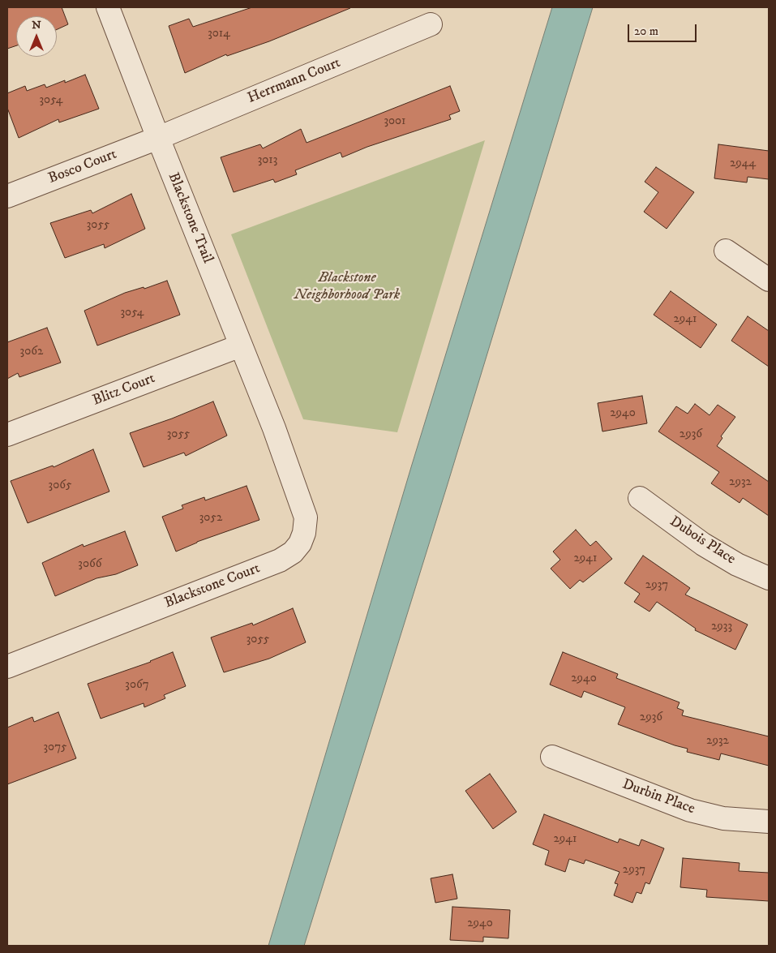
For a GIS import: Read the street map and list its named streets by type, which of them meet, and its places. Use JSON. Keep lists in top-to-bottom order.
{
  "streets": {
    "street": [
      "Herrmann Court",
      "Bosco Court",
      "Blackstone Trail",
      "Blitz Court",
      "Dubois Place",
      "Blackstone Court",
      "Durbin Place"
    ]
  },
  "crossings": [
    ["Herrmann Court", "Bosco Court"],
    ["Herrmann Court", "Blackstone Trail"],
    ["Bosco Court", "Blackstone Trail"],
    ["Blackstone Trail", "Blitz Court"],
    ["Blackstone Trail", "Blackstone Court"]
  ],
  "parks": ["Blackstone Neighborhood Park"],
  "house_numbers": [
    "3014",
    "3054",
    "3001",
    "3013",
    "2944",
    "3055",
    "3054",
    "2941",
    "3062",
    "2940",
    "3055",
    "2936",
    "2932",
    "3065",
    "3052",
    "2941",
    "3066",
    "2937",
    "2933",
    "3055",
    "2940",
    "3067",
    "2936",
    "2932",
    "3075",
    "2941",
    "2937",
    "2940"
  ],
  "scale_bar": "20 m",
  "north": "top"
}
